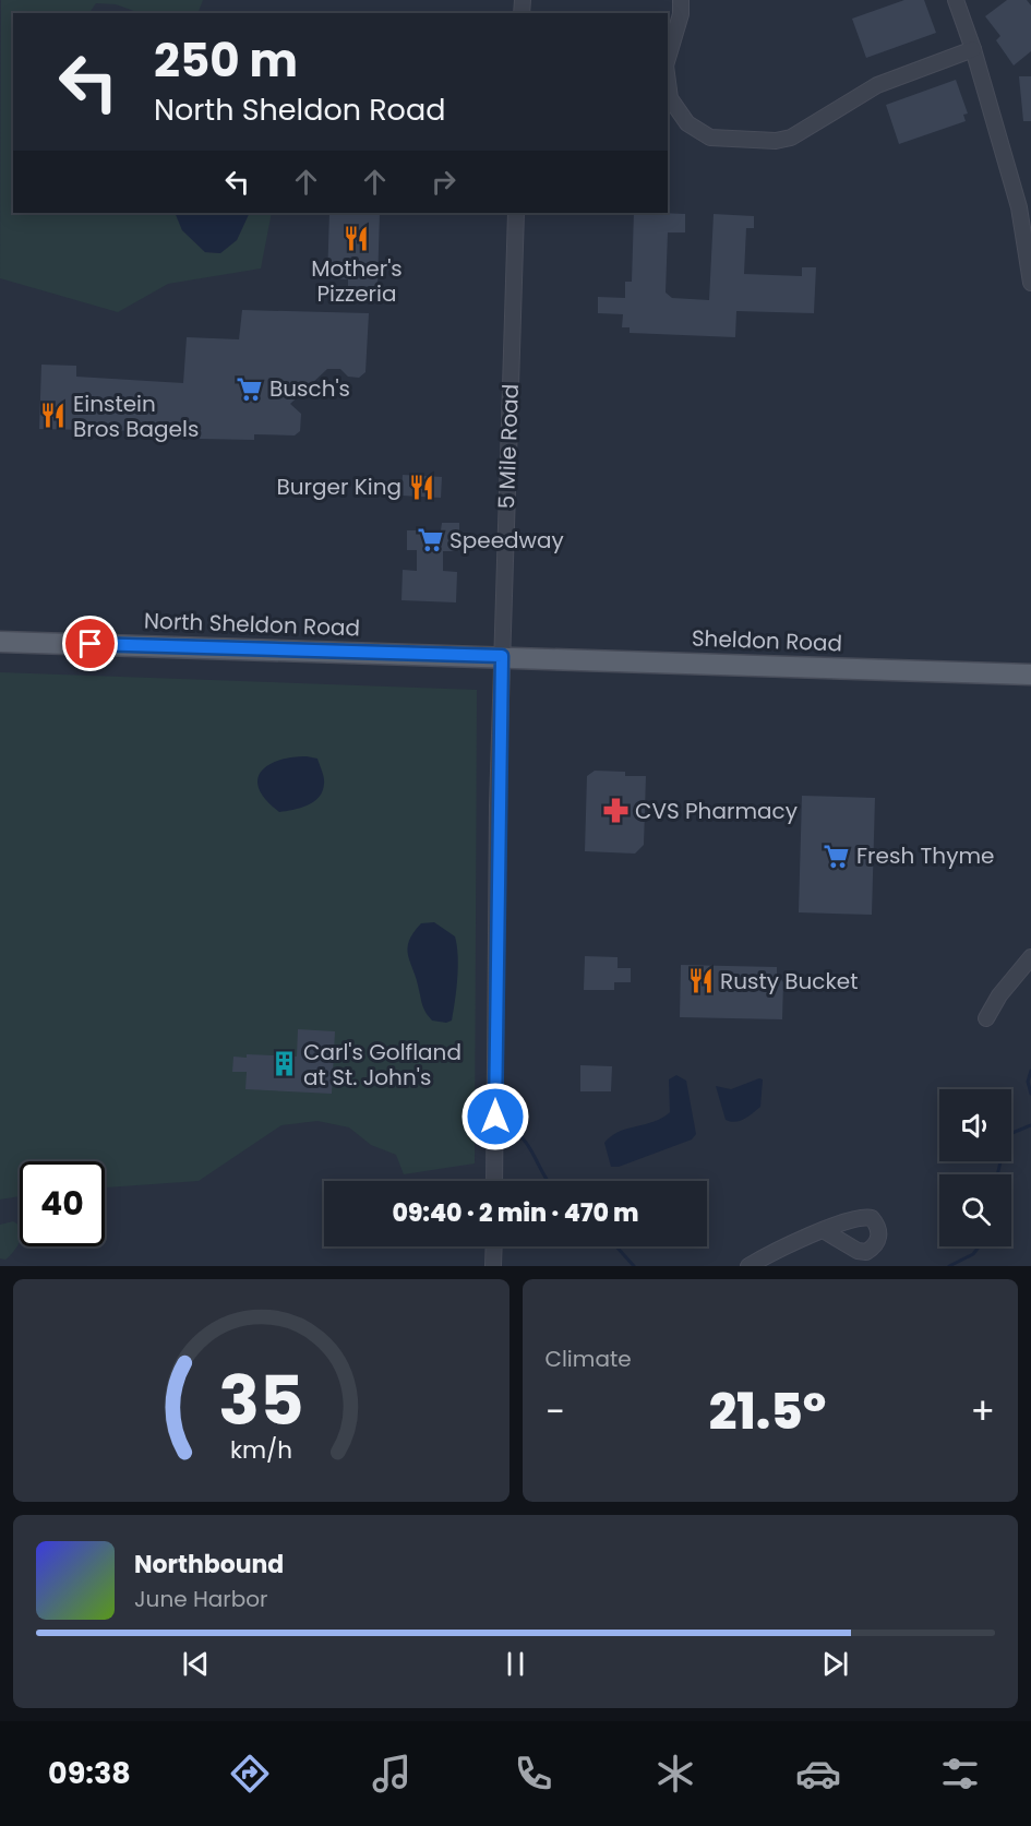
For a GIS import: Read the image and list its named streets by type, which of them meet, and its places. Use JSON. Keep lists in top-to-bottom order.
{
  "streets": {
    "main road": ["North Sheldon Road", "Sheldon Road"],
    "street": ["5 Mile Road"]
  },
  "crossings": [
    ["5 Mile Road", "North Sheldon Road"],
    ["5 Mile Road", "Sheldon Road"],
    ["North Sheldon Road", "Sheldon Road"]
  ],
  "places": {
    "restaurant": [
      "Mother's Pizzeria",
      "Einstein Bros Bagels",
      "Burger King",
      "Rusty Bucket"
    ],
    "supermarket": ["Busch's", "Speedway", "Fresh Thyme"],
    "pharmacy": ["CVS Pharmacy"],
    "building": ["Carl's Golfland at St. John's"]
  },
  "page": {
    "turn": ["250 m", "North Sheldon Road"],
    "limit": "40",
    "trip": "09:40 · 2 min · 470 m",
    "tile": "Climate",
    "heat": ["−", "21.5°", "+"],
    "song": ["Northbound", "June Harbor"],
    "tabs": "09:38",
    "gauge": ["35", "km/h"]
  }
}
